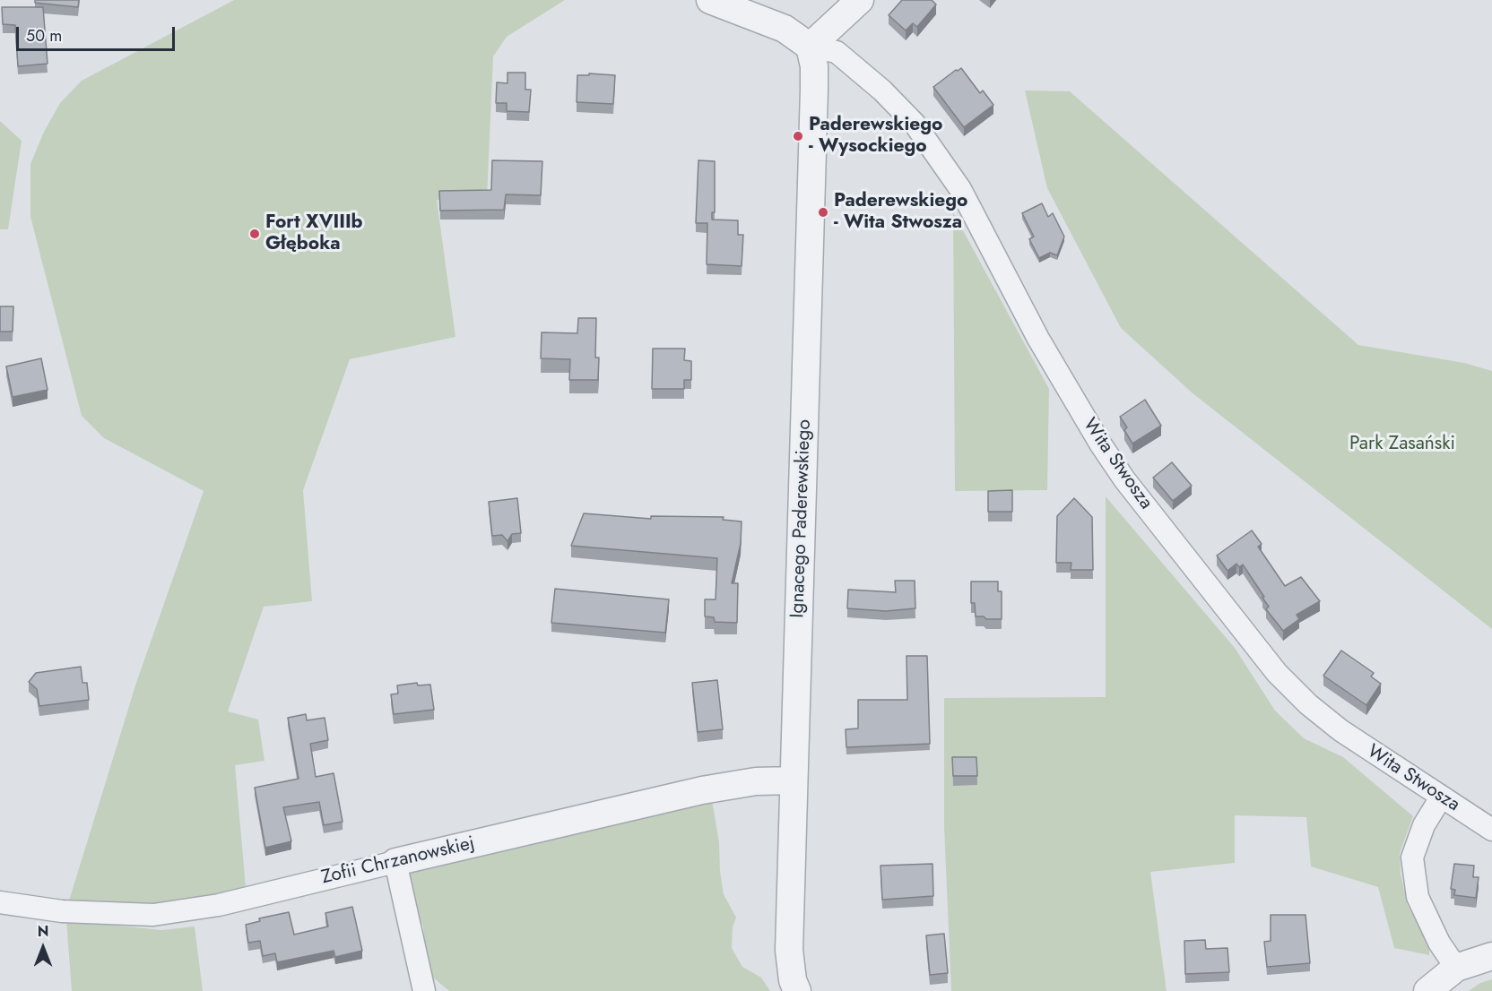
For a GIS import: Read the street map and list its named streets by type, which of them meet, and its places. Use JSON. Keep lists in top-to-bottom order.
{
  "streets": {
    "street": ["Wita Stwosza", "Ignacego Paderewskiego", "Zofii Chrzanowskiej"]
  },
  "crossings": [
    ["Wita Stwosza", "Ignacego Paderewskiego"],
    ["Ignacego Paderewskiego", "Zofii Chrzanowskiej"]
  ],
  "parks": ["Park Zasański"],
  "places": ["Paderewskiego - Wysockiego", "Paderewskiego - Wita Stwosza", "Fort XVIIIb Głęboka"],
  "scale_bar": "50 m",
  "north": "top"
}
